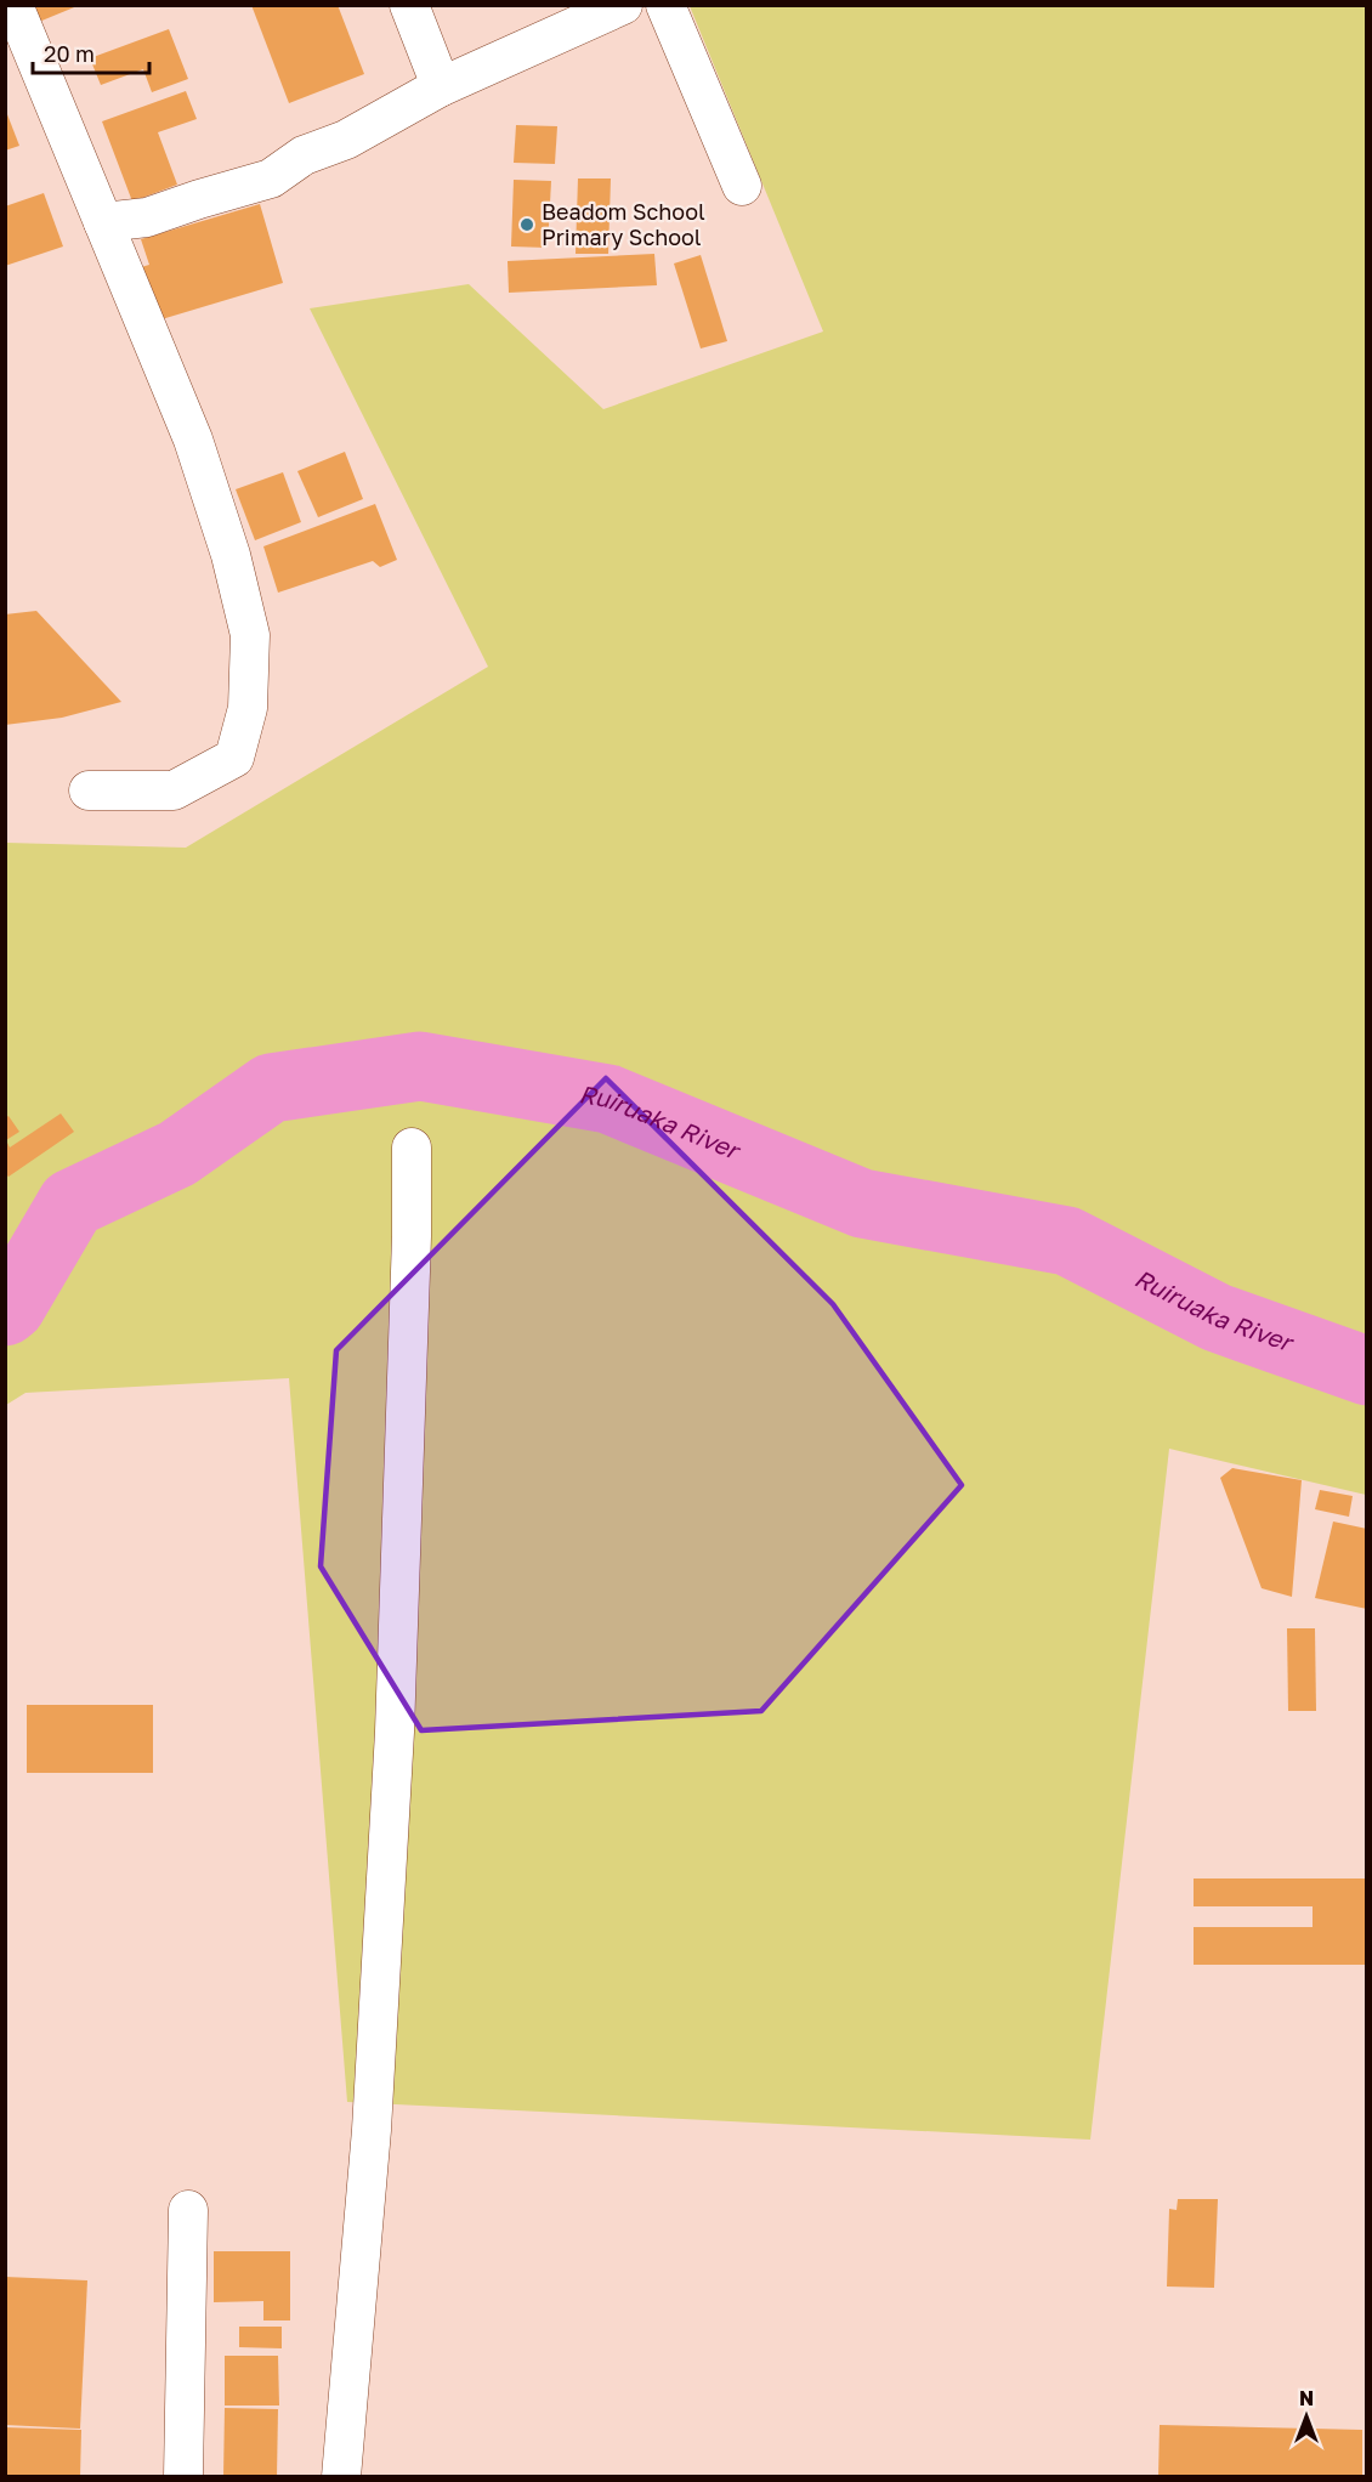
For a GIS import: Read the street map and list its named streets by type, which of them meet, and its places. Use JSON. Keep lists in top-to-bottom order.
{
  "water": ["Ruiruaka River"],
  "places": ["Beadom School Primary School"],
  "scale_bar": "20 m",
  "north": "top"
}
